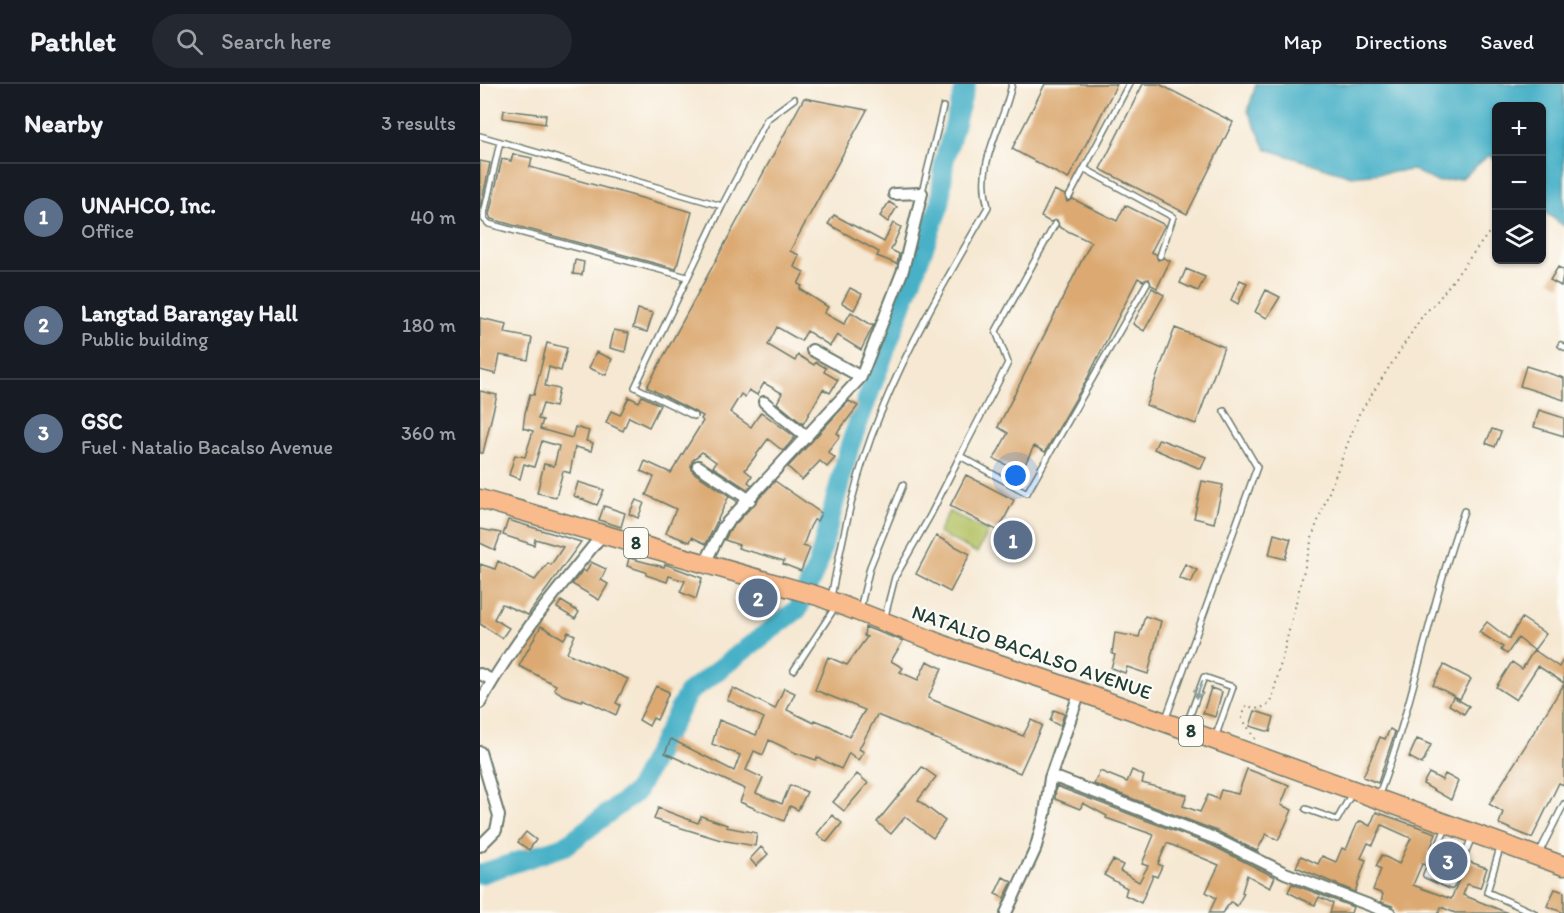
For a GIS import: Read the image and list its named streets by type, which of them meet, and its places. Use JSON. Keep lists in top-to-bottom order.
{
  "streets": {
    "highway": ["8", "NATALIO BACALSO AVENUE"]
  },
  "page": {
    "header": "Pathlet",
    "search": "Search here",
    "nav": ["Map", "Directions", "Saved"],
    "heading": ["Nearby", "3 results"],
    "map_buttons": ["+", "−"],
    "list": [
      {
        "mark": "1",
        "name": "UNAHCO, Inc.",
        "note": "Office",
        "value": "40 m"
      },
      {
        "mark": "2",
        "name": "Langtad Barangay Hall",
        "note": "Public building",
        "value": "180 m"
      },
      {
        "mark": "3",
        "name": "GSC",
        "note": "Fuel · Natalio Bacalso Avenue",
        "value": "360 m"
      }
    ],
    "pins": ["1", "2", "3"]
  }
}
